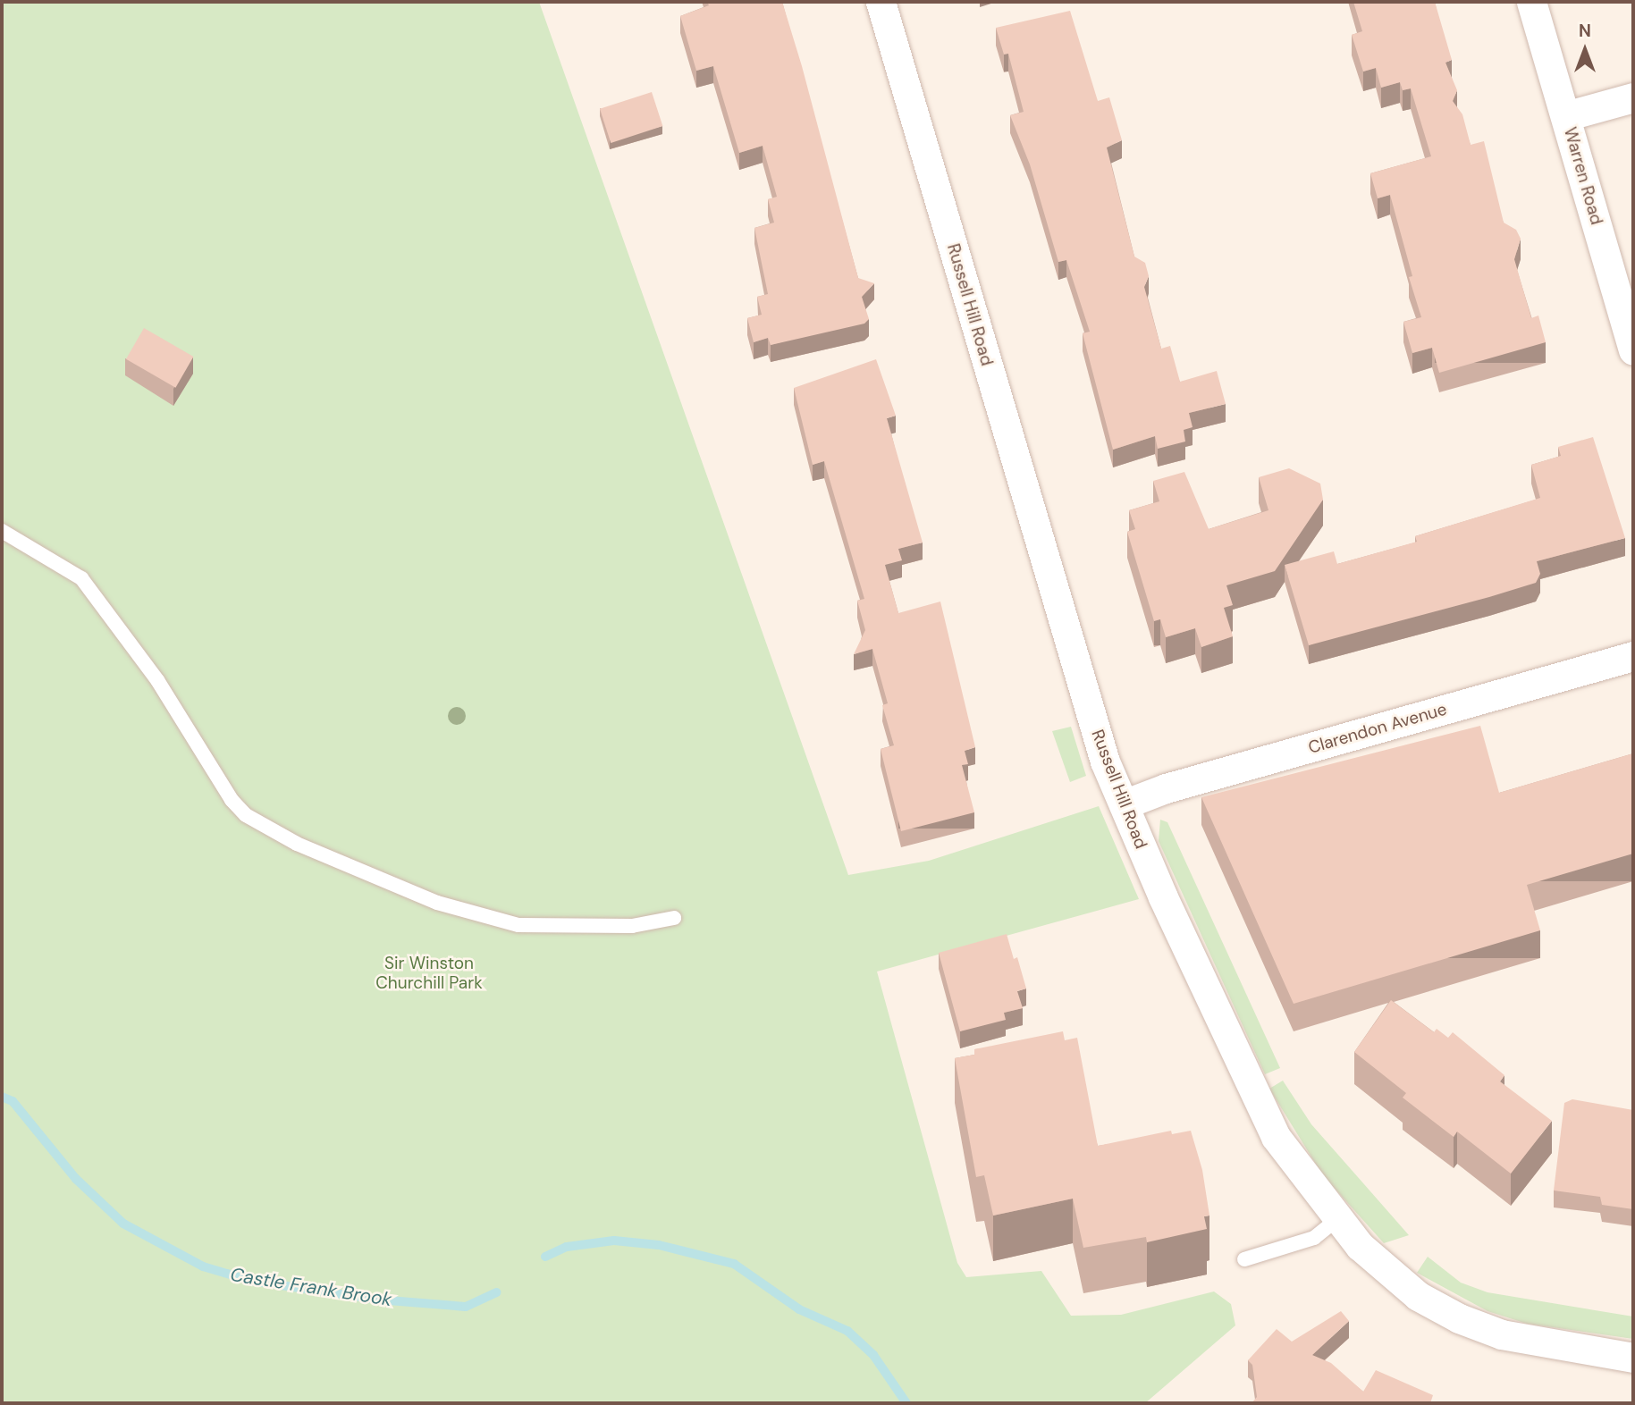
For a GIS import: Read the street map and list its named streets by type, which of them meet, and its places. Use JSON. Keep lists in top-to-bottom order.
{
  "streets": {
    "street": ["Warren Road", "Russell Hill Road", "Clarendon Avenue"]
  },
  "crossings": [
    ["Russell Hill Road", "Clarendon Avenue"]
  ],
  "water": ["Castle Frank Brook"],
  "parks": ["Sir Winston Churchill Park"],
  "north": "top"
}
